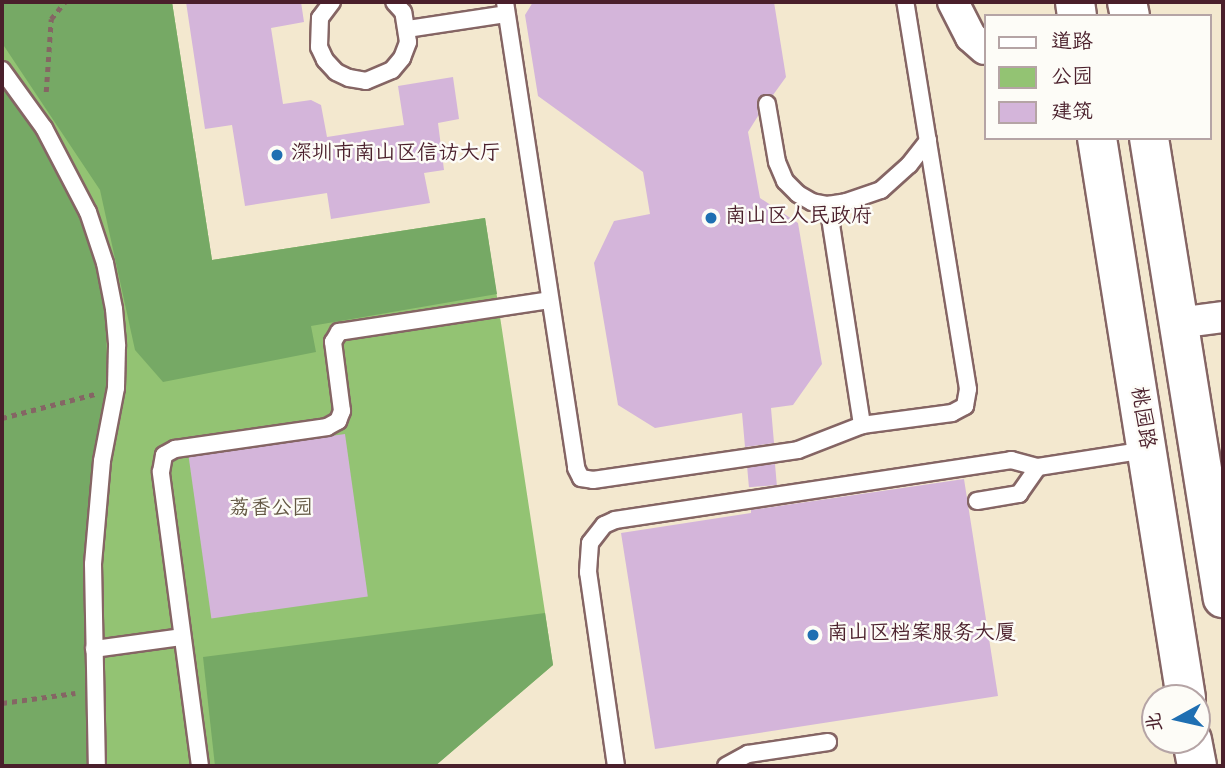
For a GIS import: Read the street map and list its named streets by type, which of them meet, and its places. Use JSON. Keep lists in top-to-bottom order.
{
  "streets": {
    "main road": ["桃园路"]
  },
  "parks": ["荔香公园"],
  "places": ["深圳市南山区信访大厅", "南山区人民政府", "南山区档案服务大厦"],
  "legend": ["道路", "公园", "建筑"],
  "north": "left"
}
